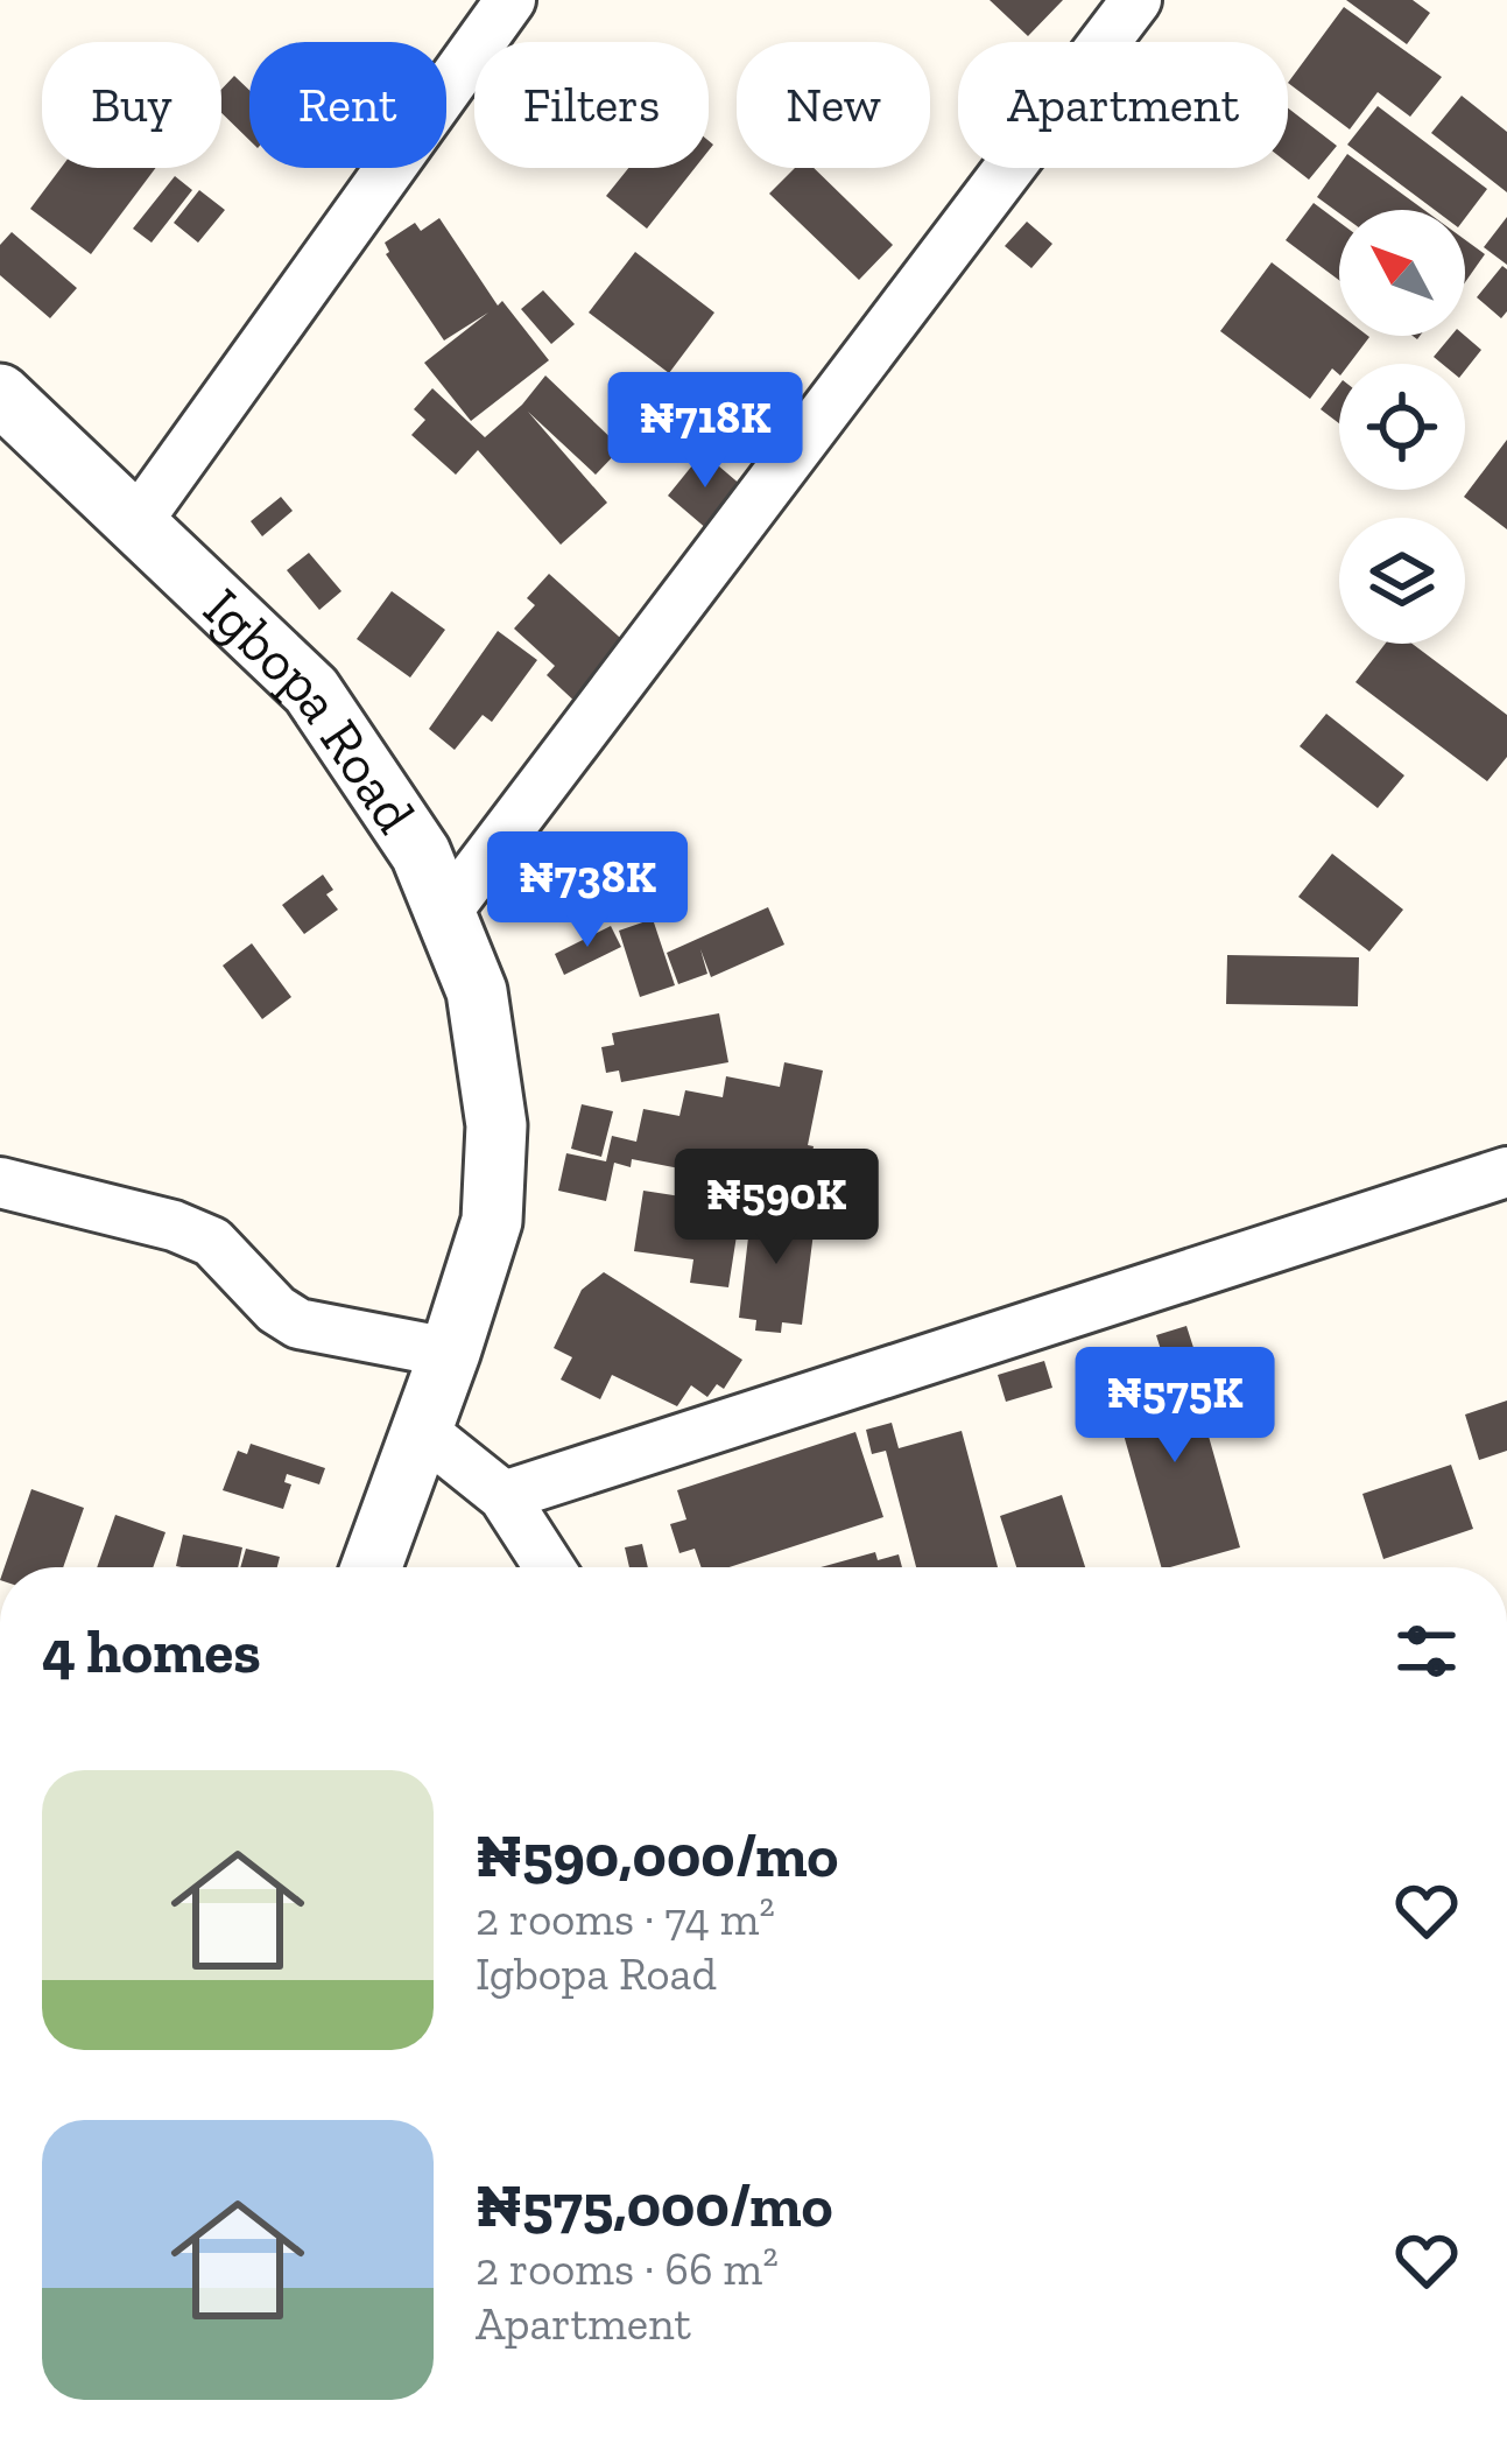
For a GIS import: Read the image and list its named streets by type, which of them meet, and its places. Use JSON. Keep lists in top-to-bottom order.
{
  "streets": {
    "street": ["Igbopa Road"]
  },
  "north": "top left",
  "page": {
    "chip": [
      "Buy",
      "Rent",
      "Filters",
      "New",
      "Apartment"
    ],
    "price": [
      "₦718K",
      "₦738K",
      "₦590K",
      "₦575K"
    ],
    "heading": "4 homes",
    "list": [
      {
        "name": "₦590,000/mo",
        "note": "2 rooms · 74 m² · Igbopa Road"
      },
      {
        "name": "₦575,000/mo",
        "note": "2 rooms · 66 m² · Apartment"
      }
    ]
  }
}
